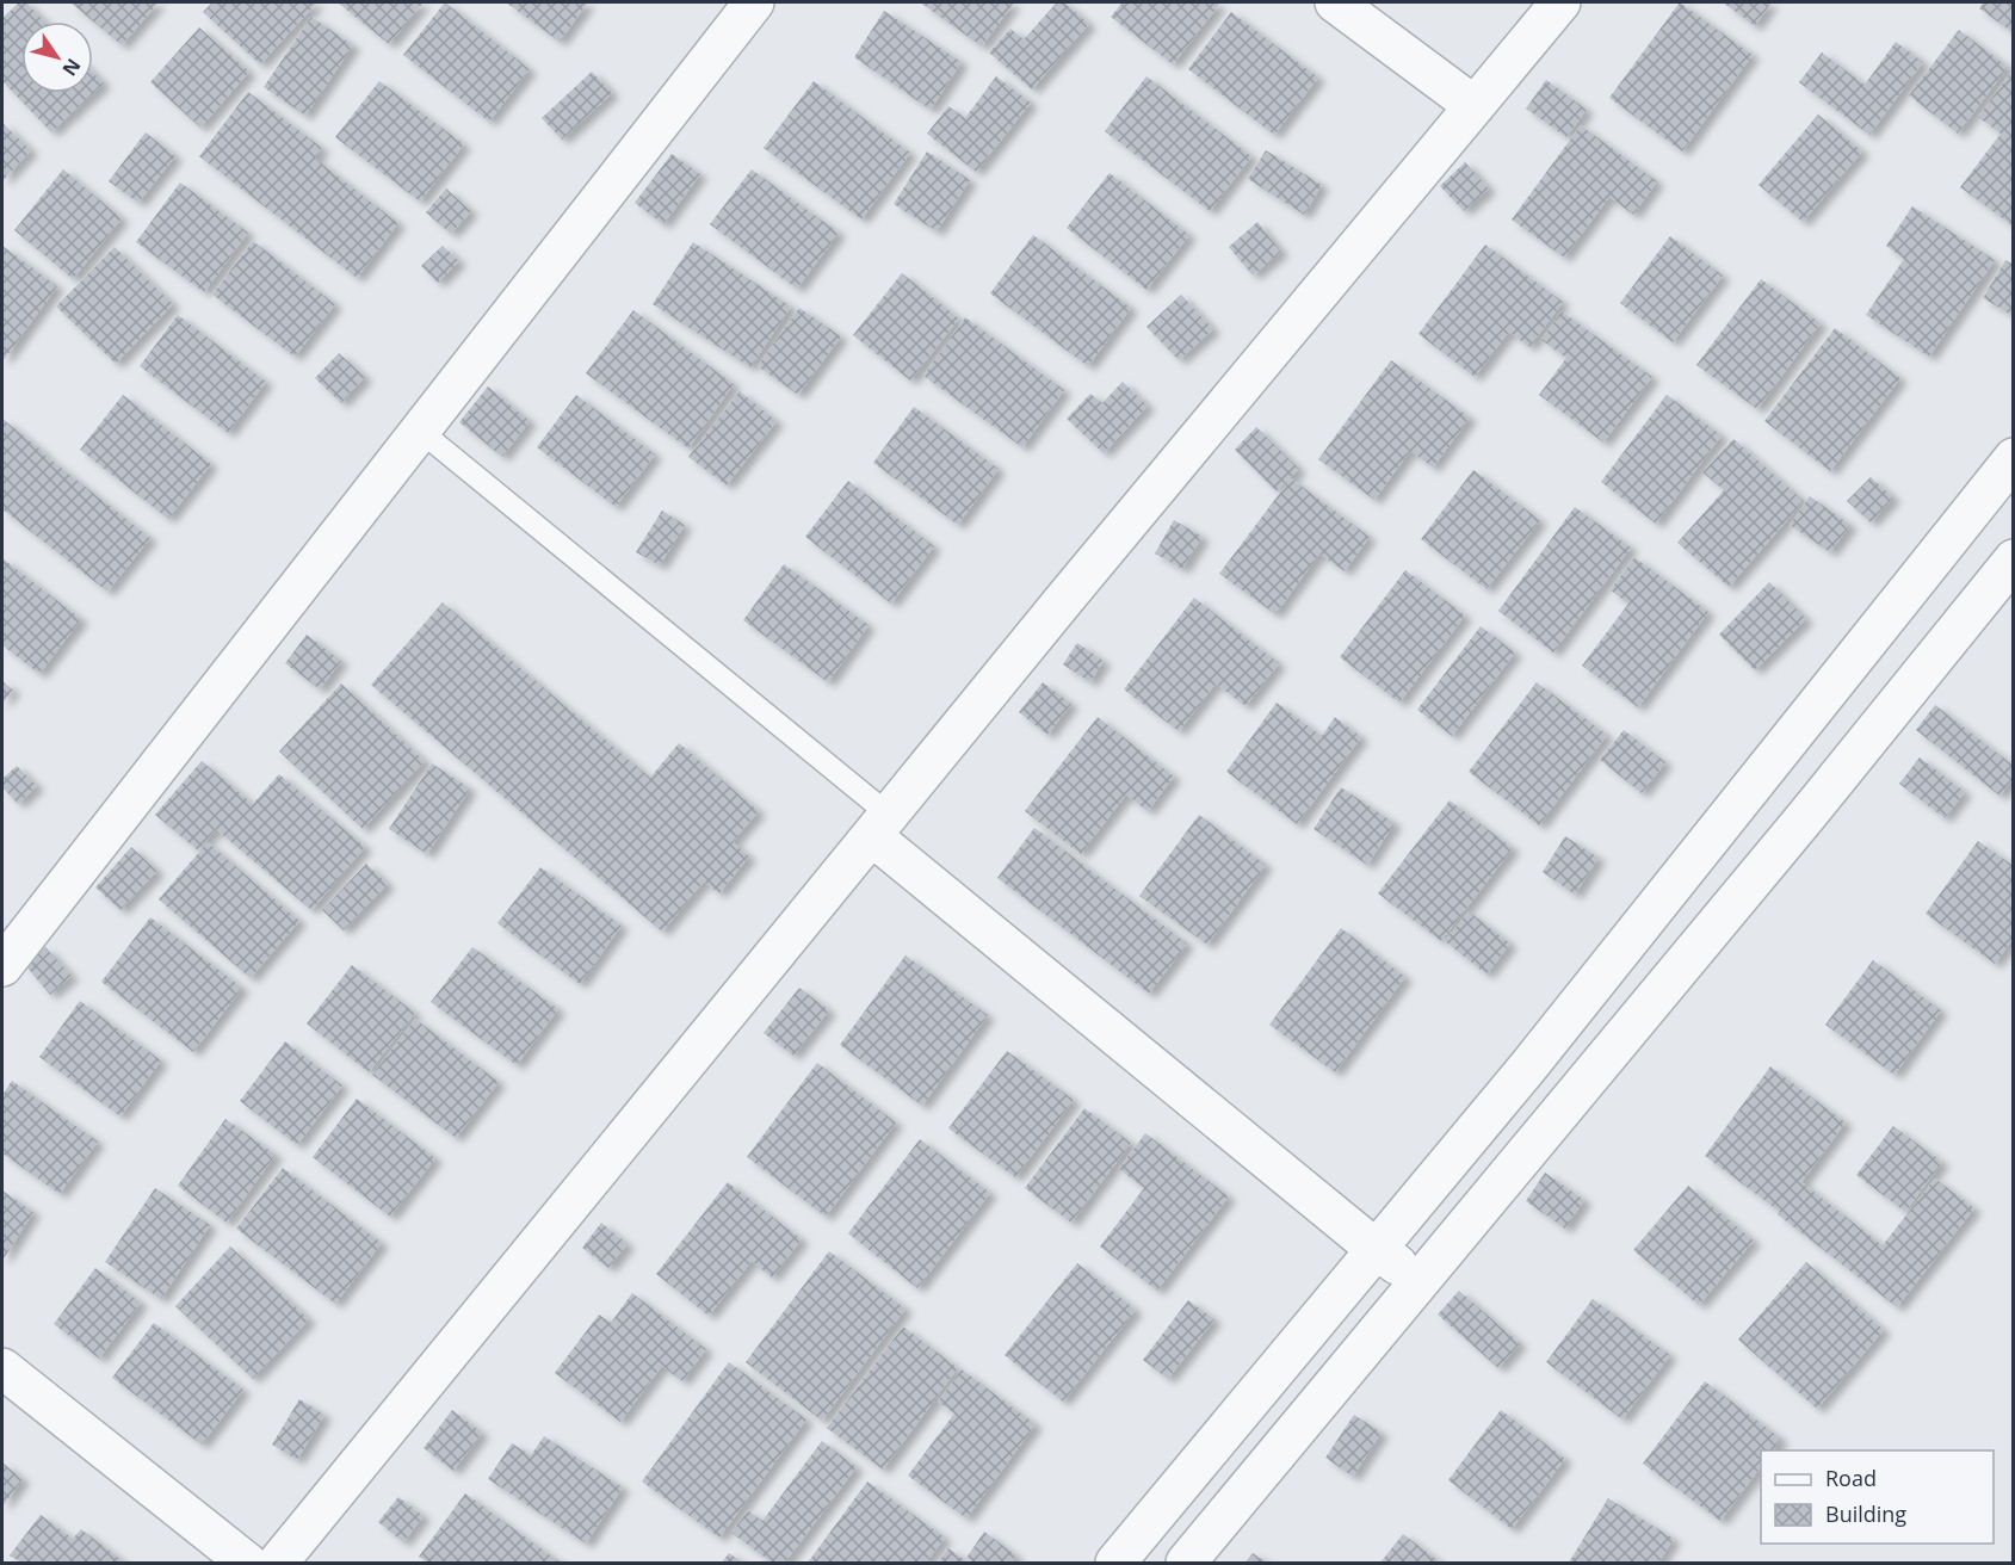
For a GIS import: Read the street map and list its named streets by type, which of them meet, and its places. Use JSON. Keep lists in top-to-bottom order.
{
  "legend": ["Road", "Building"],
  "north": "bottom right"
}
